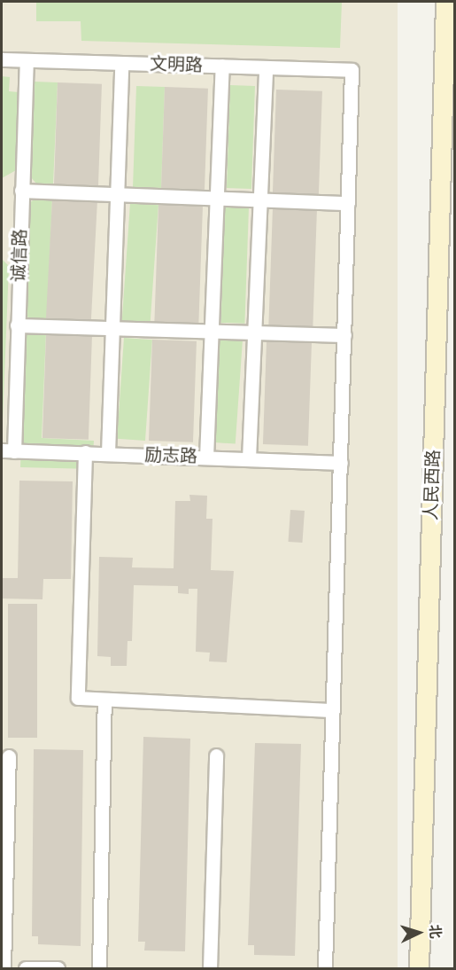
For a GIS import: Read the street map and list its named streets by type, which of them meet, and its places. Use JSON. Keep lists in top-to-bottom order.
{
  "streets": {
    "main road": ["人民西路"],
    "street": ["文明路", "诚信路", "励志路"]
  },
  "crossings": [
    ["文明路", "诚信路"],
    ["诚信路", "励志路"]
  ],
  "north": "right"
}
